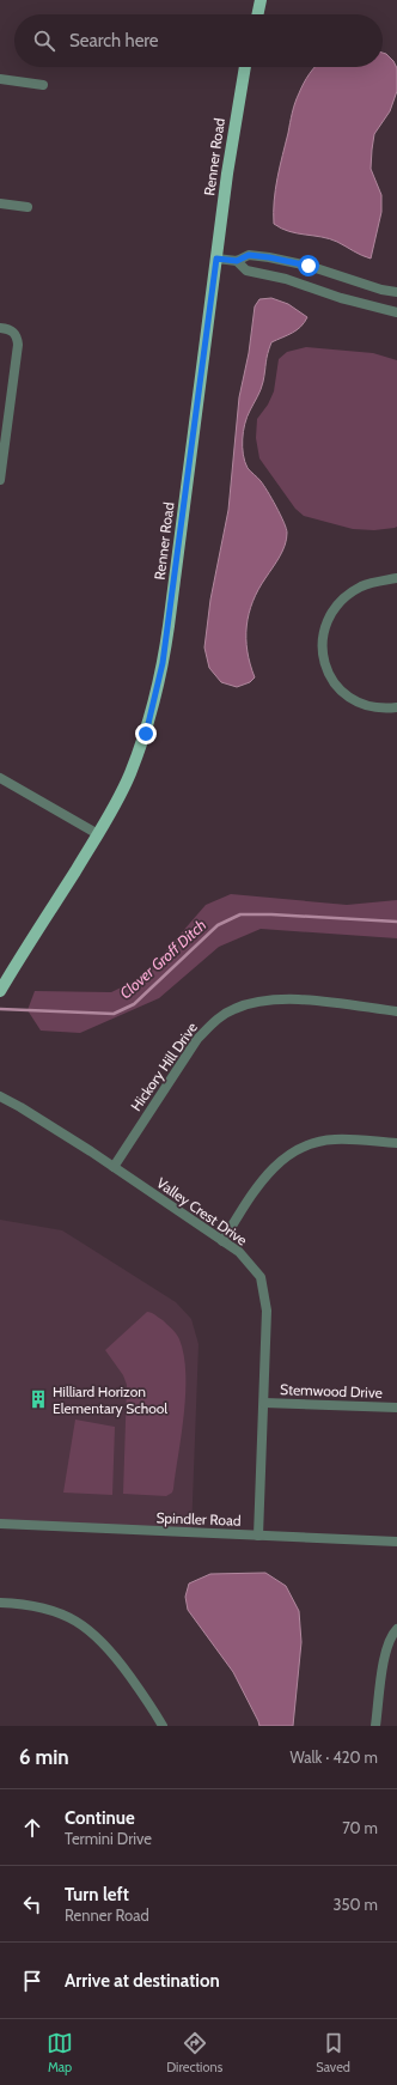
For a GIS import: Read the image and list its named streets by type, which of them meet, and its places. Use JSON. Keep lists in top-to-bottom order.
{
  "streets": {
    "main road": ["Renner Road"],
    "street": [
      "Hickory Hill Drive",
      "Valley Crest Drive",
      "Stemwood Drive",
      "Spindler Road"
    ]
  },
  "crossings": [
    ["Hickory Hill Drive", "Valley Crest Drive"],
    ["Valley Crest Drive", "Stemwood Drive"],
    ["Valley Crest Drive", "Spindler Road"]
  ],
  "water": ["Clover Groff Ditch"],
  "places": {
    "building": ["Hilliard Horizon Elementary School"]
  },
  "page": {
    "search": "Search here",
    "heading": ["6 min", "Walk · 420 m"],
    "list": [
      ["Continue", "Termini Drive", "70 m"],
      ["Turn left", "Renner Road", "350 m"],
      "Arrive at destination"
    ],
    "nav": ["Map", "Directions", "Saved"]
  }
}
